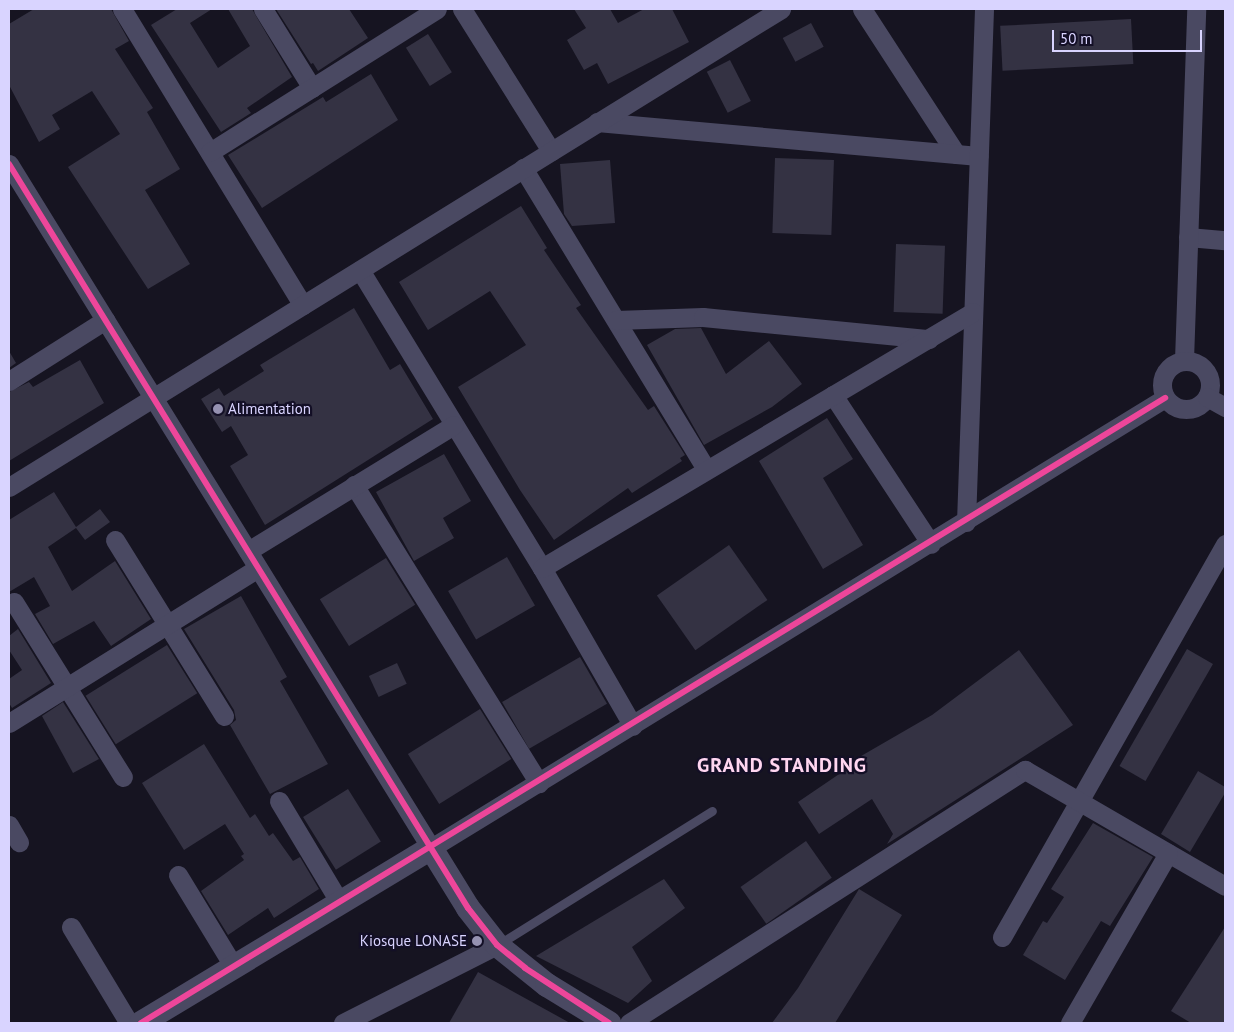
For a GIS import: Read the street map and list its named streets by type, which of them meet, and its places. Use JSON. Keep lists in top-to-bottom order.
{
  "districts": ["GRAND STANDING"],
  "places": ["Alimentation", "Kiosque LONASE"],
  "scale_bar": "50 m"
}
